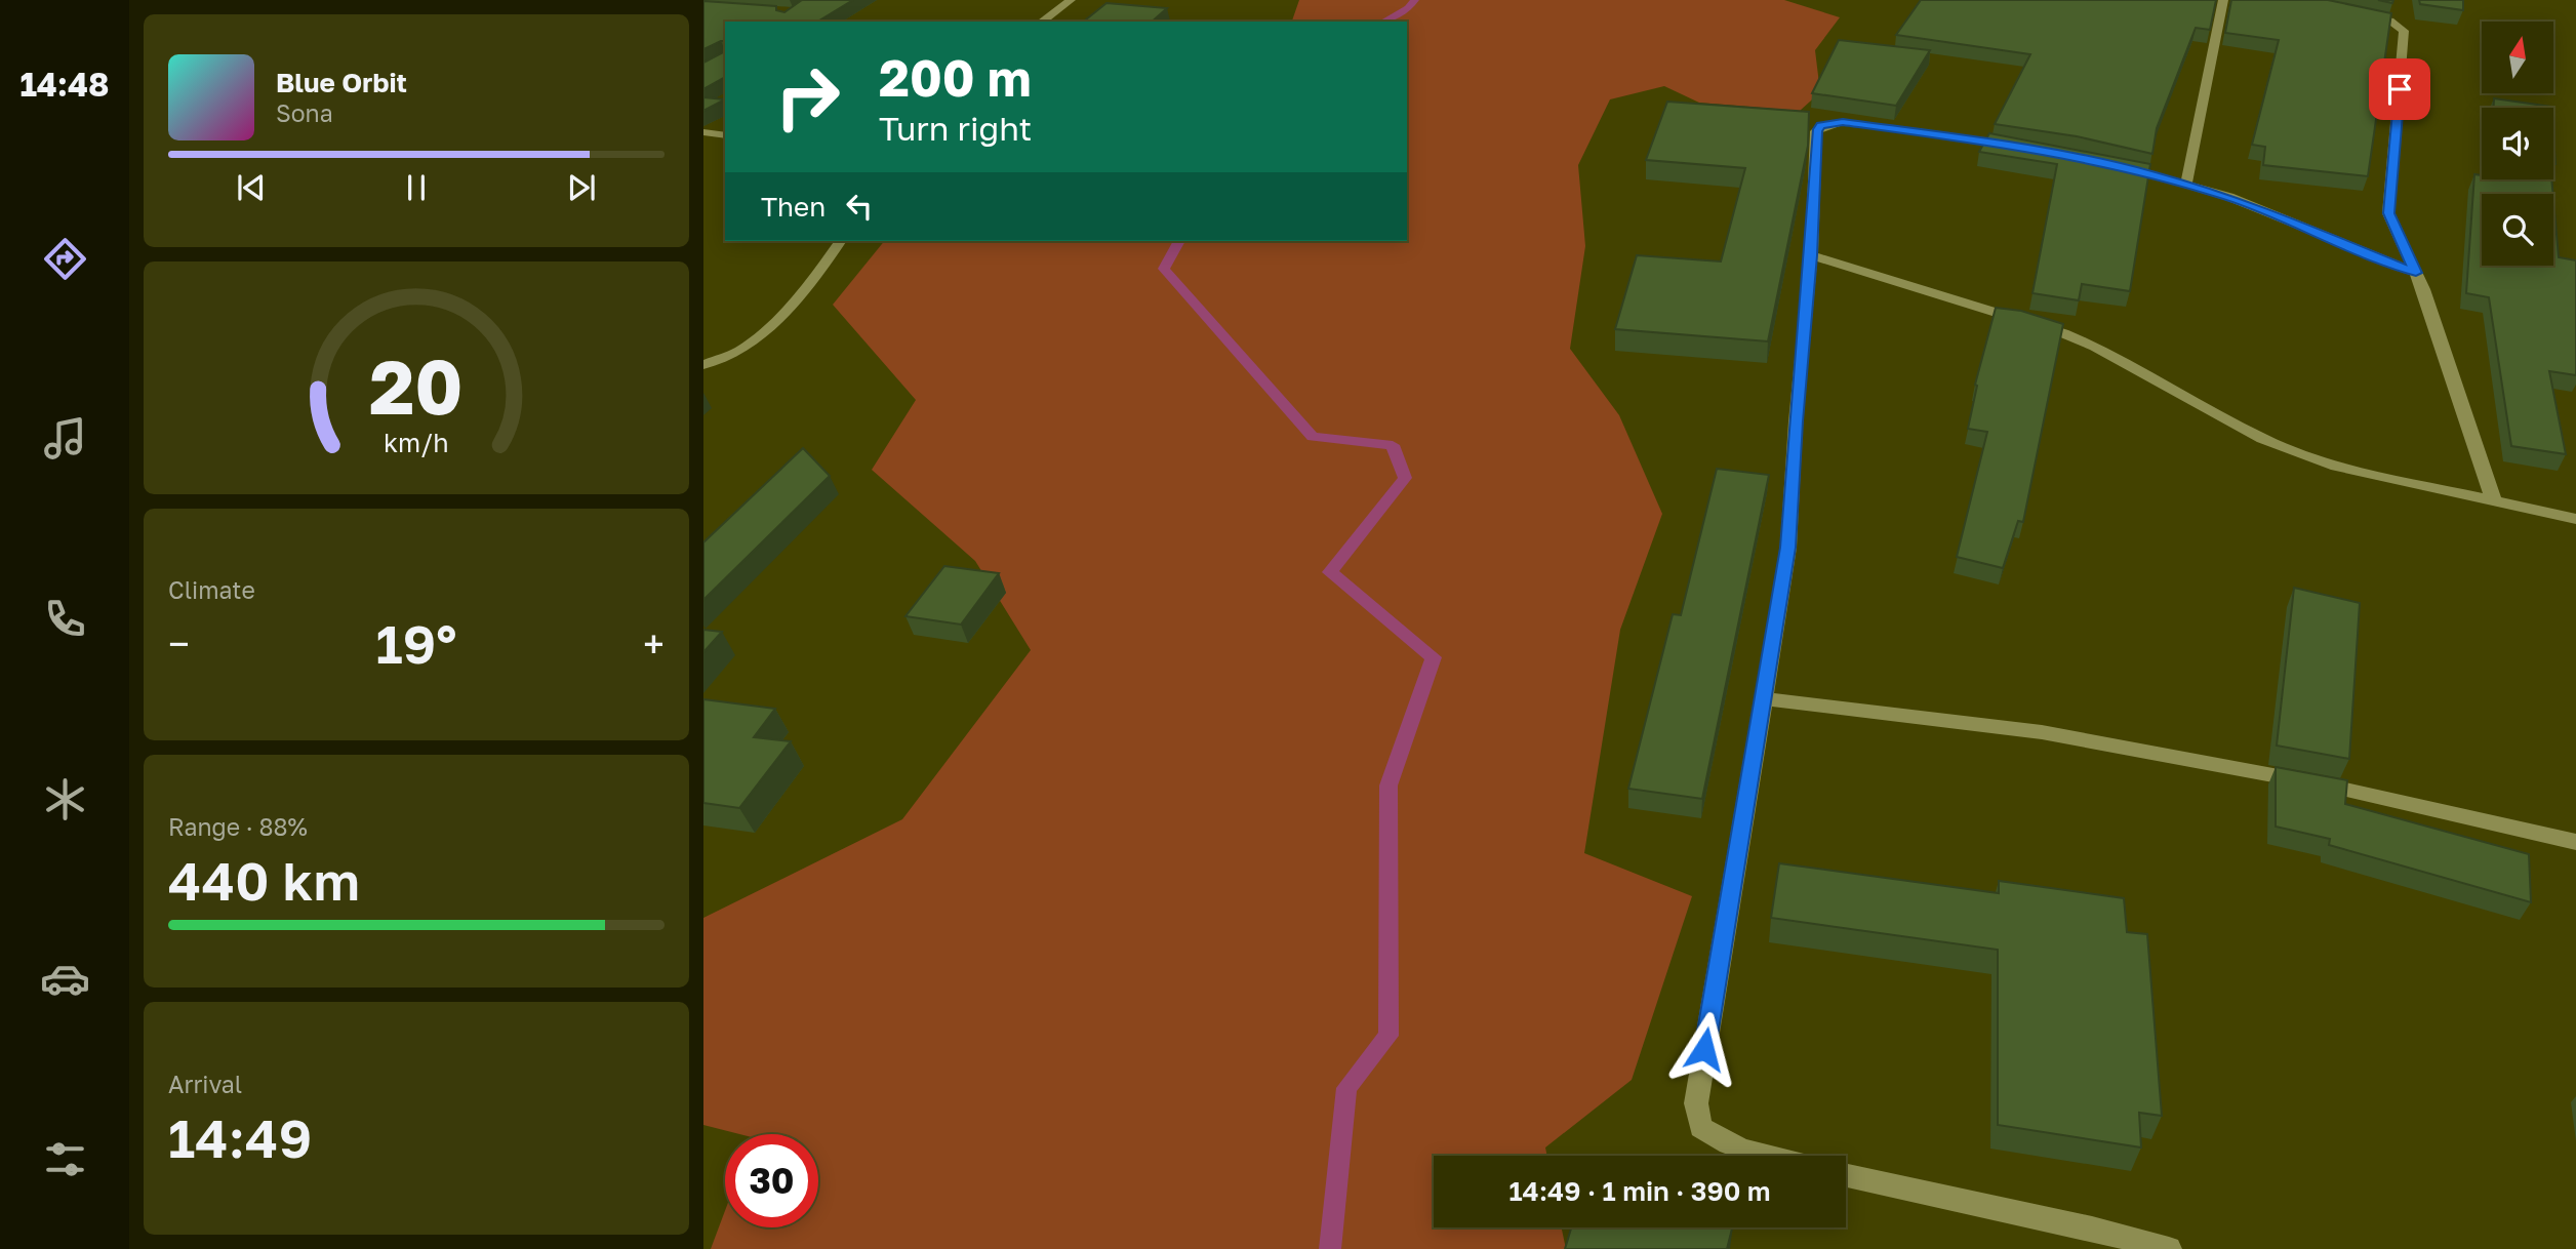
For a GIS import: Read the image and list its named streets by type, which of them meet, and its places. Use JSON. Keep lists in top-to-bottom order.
{
  "north": "top",
  "page": {
    "tabs": "14:48",
    "turn": ["200 m", "Turn right"],
    "song": ["Blue Orbit", "Sona"],
    "then": "Then",
    "tile": [
      "Climate",
      ["Range · 88%", "440 km"],
      ["Arrival", "14:49"]
    ],
    "heat": ["−", "19°", "+"],
    "limit": "30",
    "trip": "14:49 · 1 min · 390 m",
    "gauge": ["20", "km/h"]
  }
}
